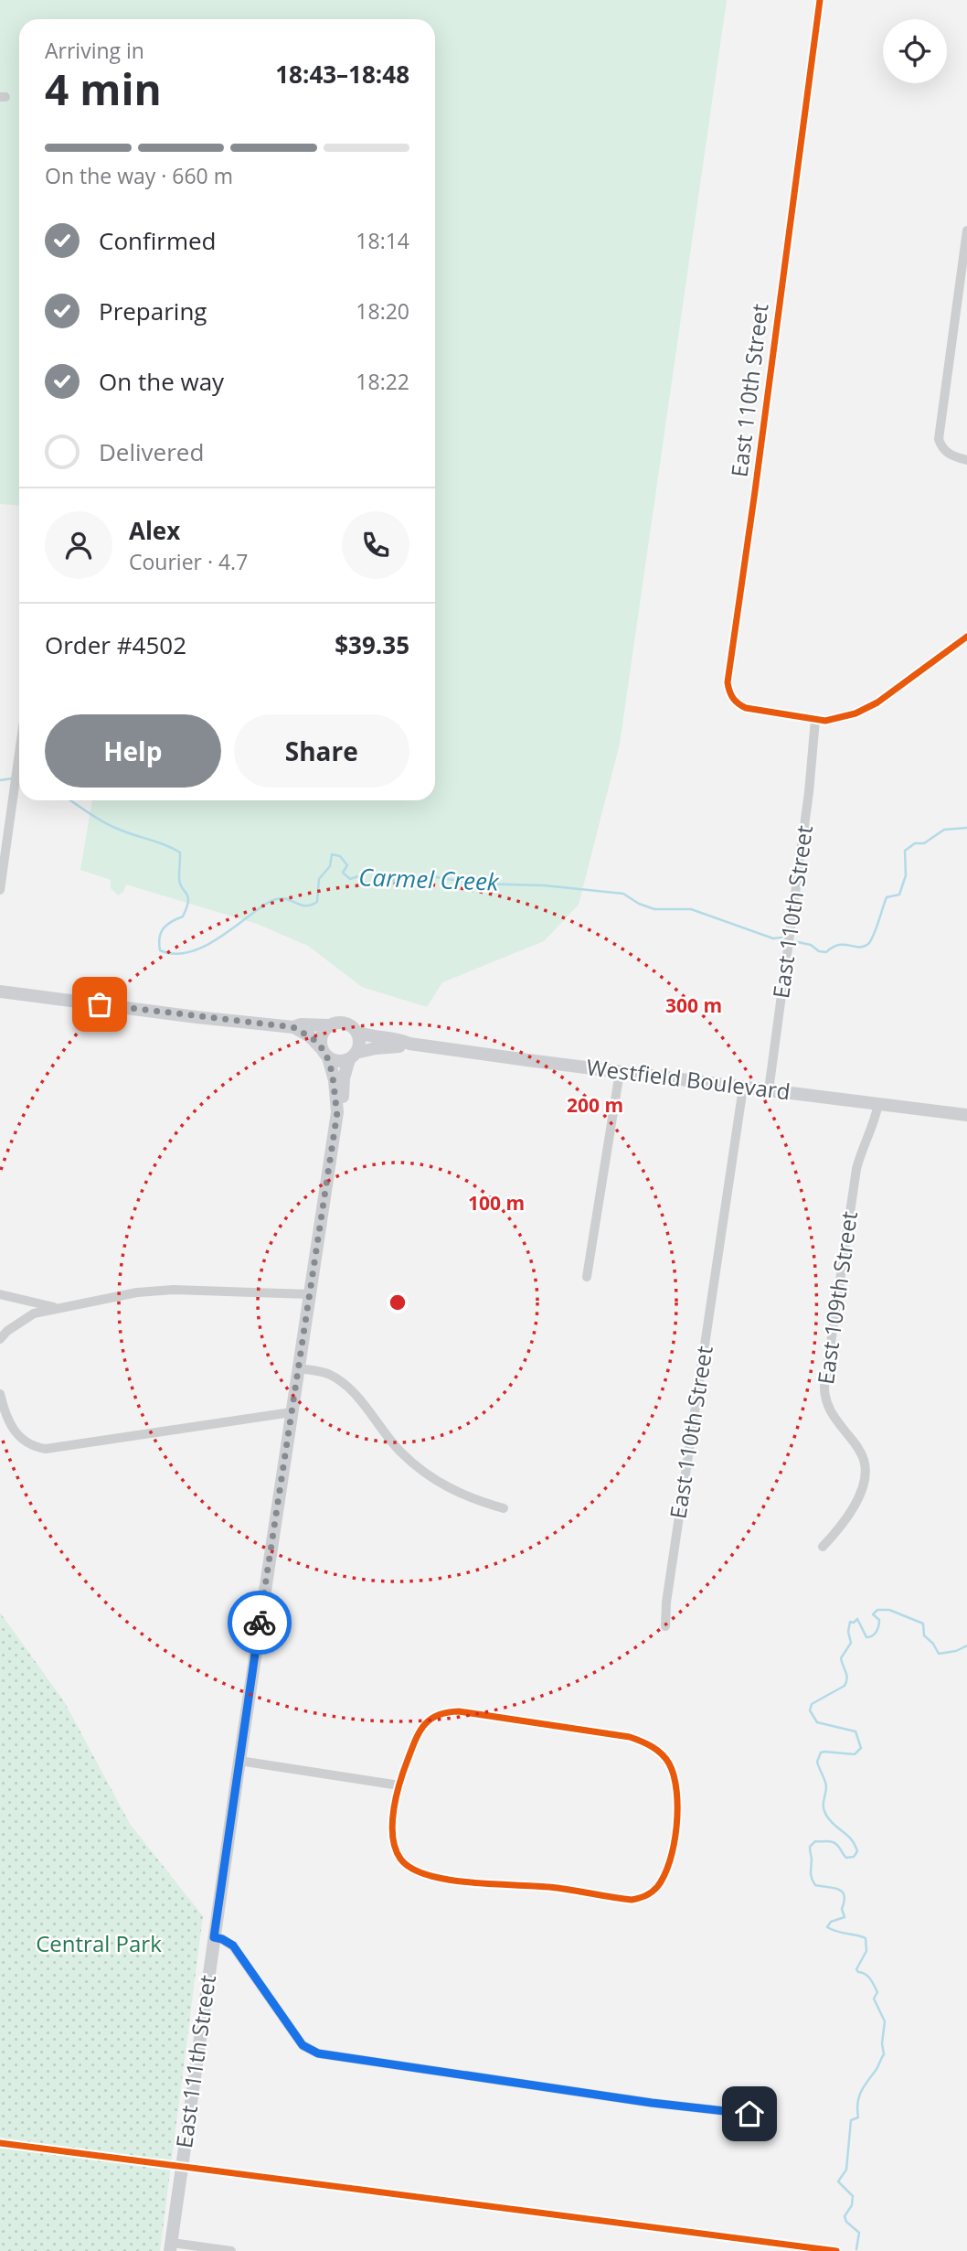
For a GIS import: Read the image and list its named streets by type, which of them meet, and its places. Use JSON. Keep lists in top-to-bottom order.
{
  "streets": {
    "main road": ["Westfield Boulevard", "East 111th Street"],
    "street": ["East 110th Street", "East 109th Street"]
  },
  "crossings": [
    ["East 110th Street", "Westfield Boulevard"],
    ["Westfield Boulevard", "East 109th Street"],
    ["Westfield Boulevard", "East 111th Street"]
  ],
  "water": ["Carmel Creek"],
  "parks": ["Central Park"],
  "page": {
    "heading": ["4 min", "Arriving in", "18:43–18:48"],
    "panel": [
      "Alex",
      "Courier · 4.7",
      "Order #4502",
      "$39.35"
    ],
    "bar": "On the way · 660 m",
    "list": [
      ["Confirmed", "18:14"],
      ["Preparing", "18:20"],
      ["On the way", "18:22"],
      "Delivered"
    ],
    "buttons": ["Help", "Share"]
  },
  "rings": ["300 m", "200 m", "100 m"]
}
